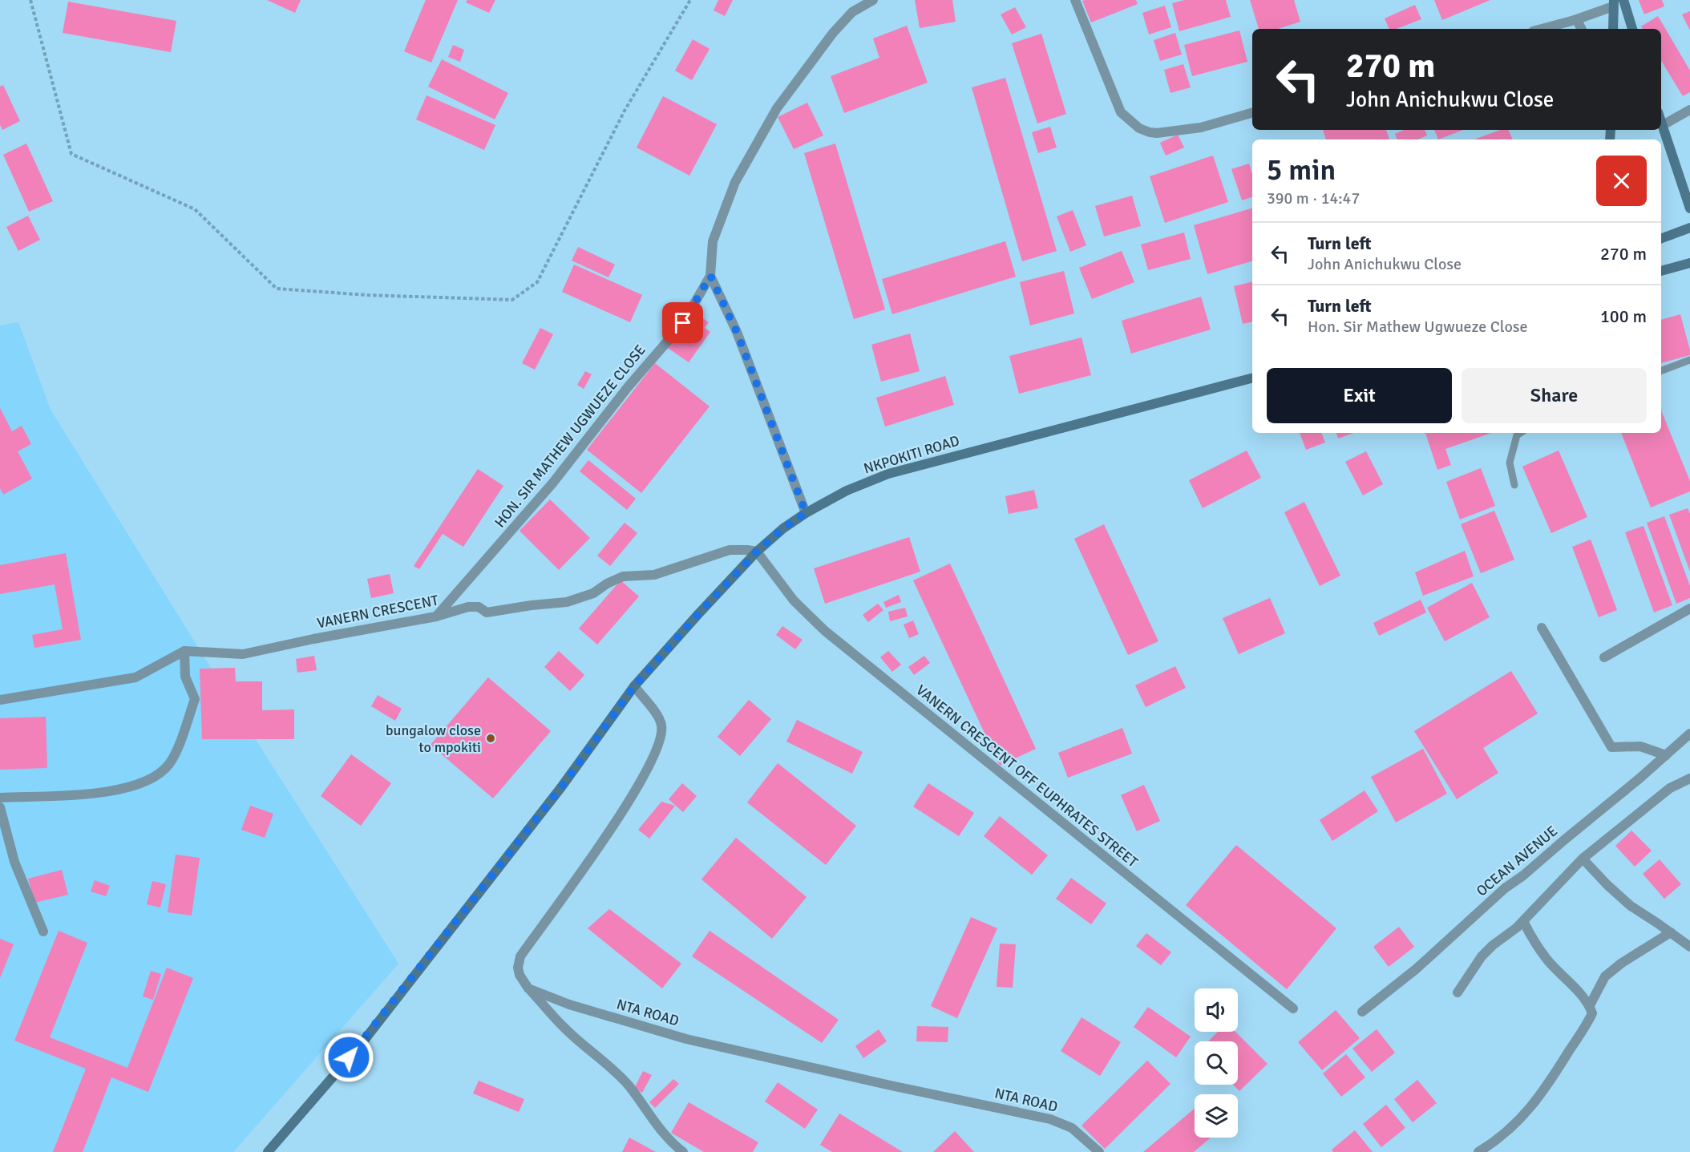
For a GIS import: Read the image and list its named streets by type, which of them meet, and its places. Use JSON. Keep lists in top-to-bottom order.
{
  "streets": {
    "main road": ["NKPOKITI ROAD"],
    "street": [
      "HON. SIR MATHEW UGWUEZE CLOSE",
      "VANERN CRESCENT",
      "VANERN CRESCENT OFF EUPHRATES STREET",
      "OCEAN AVENUE",
      "NTA ROAD"
    ]
  },
  "crossings": [
    ["HON. SIR MATHEW UGWUEZE CLOSE", "VANERN CRESCENT"],
    ["NKPOKITI ROAD", "VANERN CRESCENT"],
    ["NKPOKITI ROAD", "VANERN CRESCENT OFF EUPHRATES STREET"],
    ["VANERN CRESCENT", "VANERN CRESCENT OFF EUPHRATES STREET"]
  ],
  "places": ["bungalow close to mpokiti"],
  "page": {
    "turn": ["270 m", "John Anichukwu Close"],
    "heading": ["5 min", "390 m · 14:47"],
    "list": [
      {
        "name": "Turn left",
        "note": "John Anichukwu Close",
        "value": "270 m"
      },
      {
        "name": "Turn left",
        "note": "Hon. Sir Mathew Ugwueze Close",
        "value": "100 m"
      }
    ],
    "buttons": ["Exit", "Share"]
  }
}
